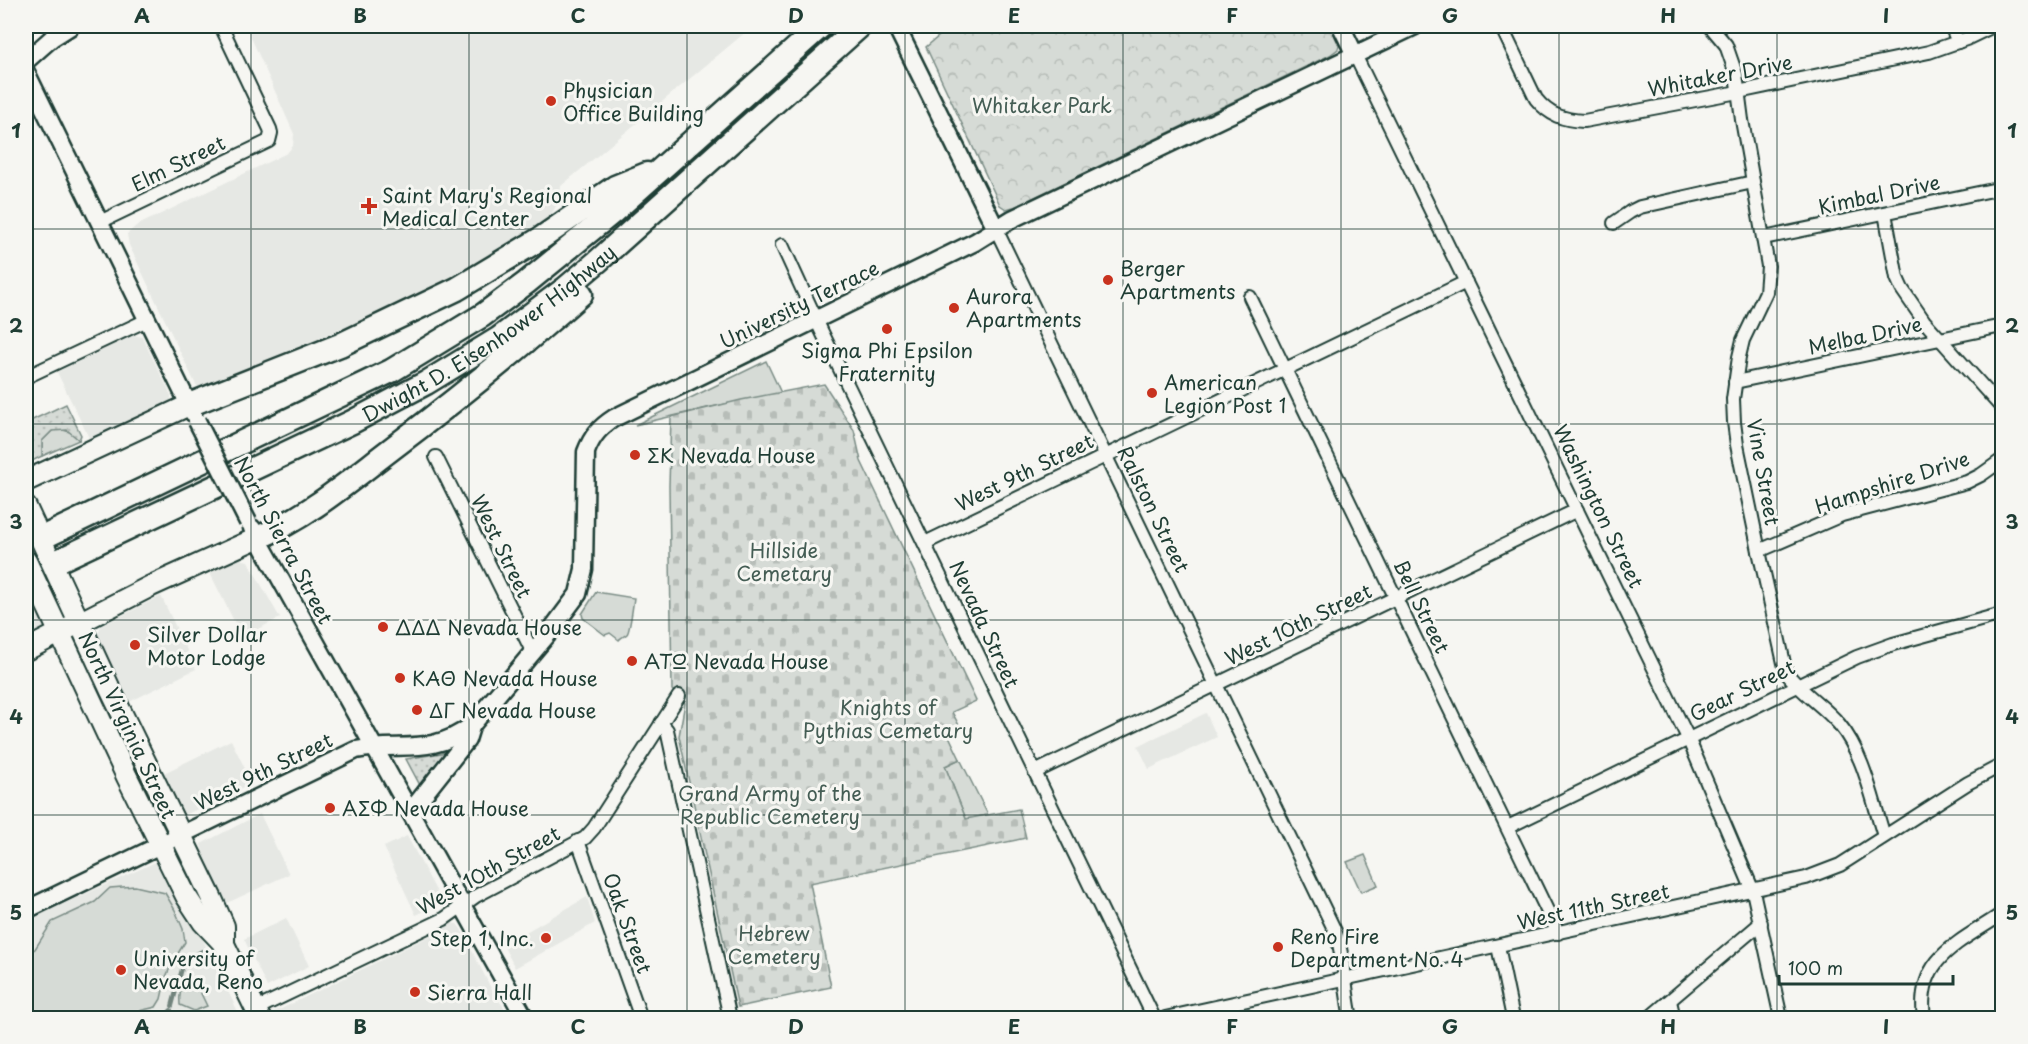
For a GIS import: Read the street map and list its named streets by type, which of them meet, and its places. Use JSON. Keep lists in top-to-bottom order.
{
  "streets": {
    "highway": ["Dwight D. Eisenhower Highway"],
    "main road": ["North Virginia Street"],
    "street": [
      "Whitaker Drive",
      "Elm Street",
      "Kimbal Drive",
      "University Terrace",
      "Melba Drive",
      "West 9th Street",
      "Vine Street",
      "Hampshire Drive",
      "Washington Street",
      "Ralston Street",
      "North Sierra Street",
      "West Street",
      "Bell Street",
      "Nevada Street",
      "West 10th Street",
      "Gear Street",
      "West 11th Street",
      "Oak Street"
    ]
  },
  "crossings": [
    ["Whitaker Drive", "Vine Street"],
    ["Elm Street", "North Sierra Street"],
    ["Kimbal Drive", "Vine Street"],
    ["University Terrace", "West 9th Street"],
    ["University Terrace", "Washington Street"],
    ["University Terrace", "Ralston Street"],
    ["University Terrace", "North Sierra Street"],
    ["University Terrace", "West Street"],
    ["University Terrace", "Nevada Street"],
    ["Melba Drive", "Vine Street"],
    ["West 9th Street", "Washington Street"],
    ["West 9th Street", "Ralston Street"],
    ["West 9th Street", "North Sierra Street"],
    ["West 9th Street", "Bell Street"],
    ["West 9th Street", "Nevada Street"],
    ["West 9th Street", "North Virginia Street"],
    ["Vine Street", "Hampshire Drive"],
    ["Vine Street", "Gear Street"],
    ["Vine Street", "West 11th Street"],
    ["Washington Street", "West 10th Street"],
    ["Washington Street", "Gear Street"],
    ["Washington Street", "West 11th Street"],
    ["Ralston Street", "West 10th Street"],
    ["Ralston Street", "West 11th Street"],
    ["North Sierra Street", "West 10th Street"],
    ["Bell Street", "West 10th Street"],
    ["Bell Street", "Gear Street"],
    ["Bell Street", "West 11th Street"],
    ["Nevada Street", "West 10th Street"],
    ["West 10th Street", "North Virginia Street"],
    ["West 10th Street", "Oak Street"]
  ],
  "parks": [
    "Whitaker Park",
    "Hillside Cemetary",
    "Knights of Pythias Cemetary",
    "Grand Army of the Republic Cemetery",
    "Hebrew Cemetery"
  ],
  "places": {
    "other": [
      "Physician Office Building",
      "Berger Apartments",
      "Aurora Apartments",
      "Sigma Phi Epsilon Fraternity",
      "American Legion Post 1",
      "ΣΚ Nevada House",
      "ΔΔΔ Nevada House",
      "Silver Dollar Motor Lodge",
      "ΑΤΩ Nevada House",
      "ΚΑΘ Nevada House",
      "ΔΓ Nevada House",
      "ΑΣΦ Nevada House",
      "Step 1, Inc.",
      "Reno Fire Department No. 4",
      "University of Nevada, Reno",
      "Sierra Hall"
    ],
    "health": ["Saint Mary's Regional Medical Center"]
  },
  "scale_bar": "100 m",
  "grid": {
    "columns": [
      "A",
      "B",
      "C",
      "D",
      "E",
      "F",
      "G",
      "H",
      "I"
    ],
    "rows": [
      "1",
      "2",
      "3",
      "4",
      "5"
    ]
  }
}
